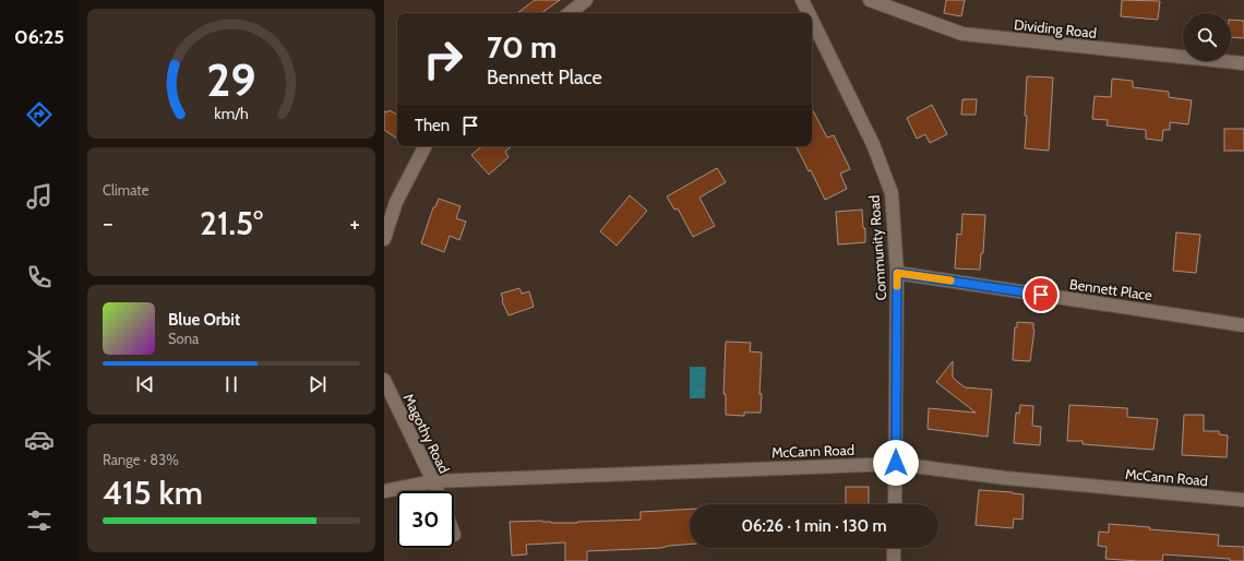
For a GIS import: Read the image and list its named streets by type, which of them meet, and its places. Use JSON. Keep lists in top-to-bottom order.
{
  "streets": {
    "street": [
      "Dividing Road",
      "Community Road",
      "Bennett Place",
      "Magothy Road",
      "McCann Road"
    ]
  },
  "crossings": [
    ["Community Road", "Bennett Place"],
    ["Community Road", "McCann Road"],
    ["Magothy Road", "McCann Road"]
  ],
  "page": {
    "tabs": "06:25",
    "turn": ["70 m", "Bennett Place"],
    "then": "Then",
    "tile": [
      "Climate",
      ["Range · 83%", "415 km"]
    ],
    "heat": ["−", "21.5°", "+"],
    "song": ["Blue Orbit", "Sona"],
    "limit": "30",
    "trip": "06:26 · 1 min · 130 m",
    "gauge": ["29", "km/h"]
  }
}
